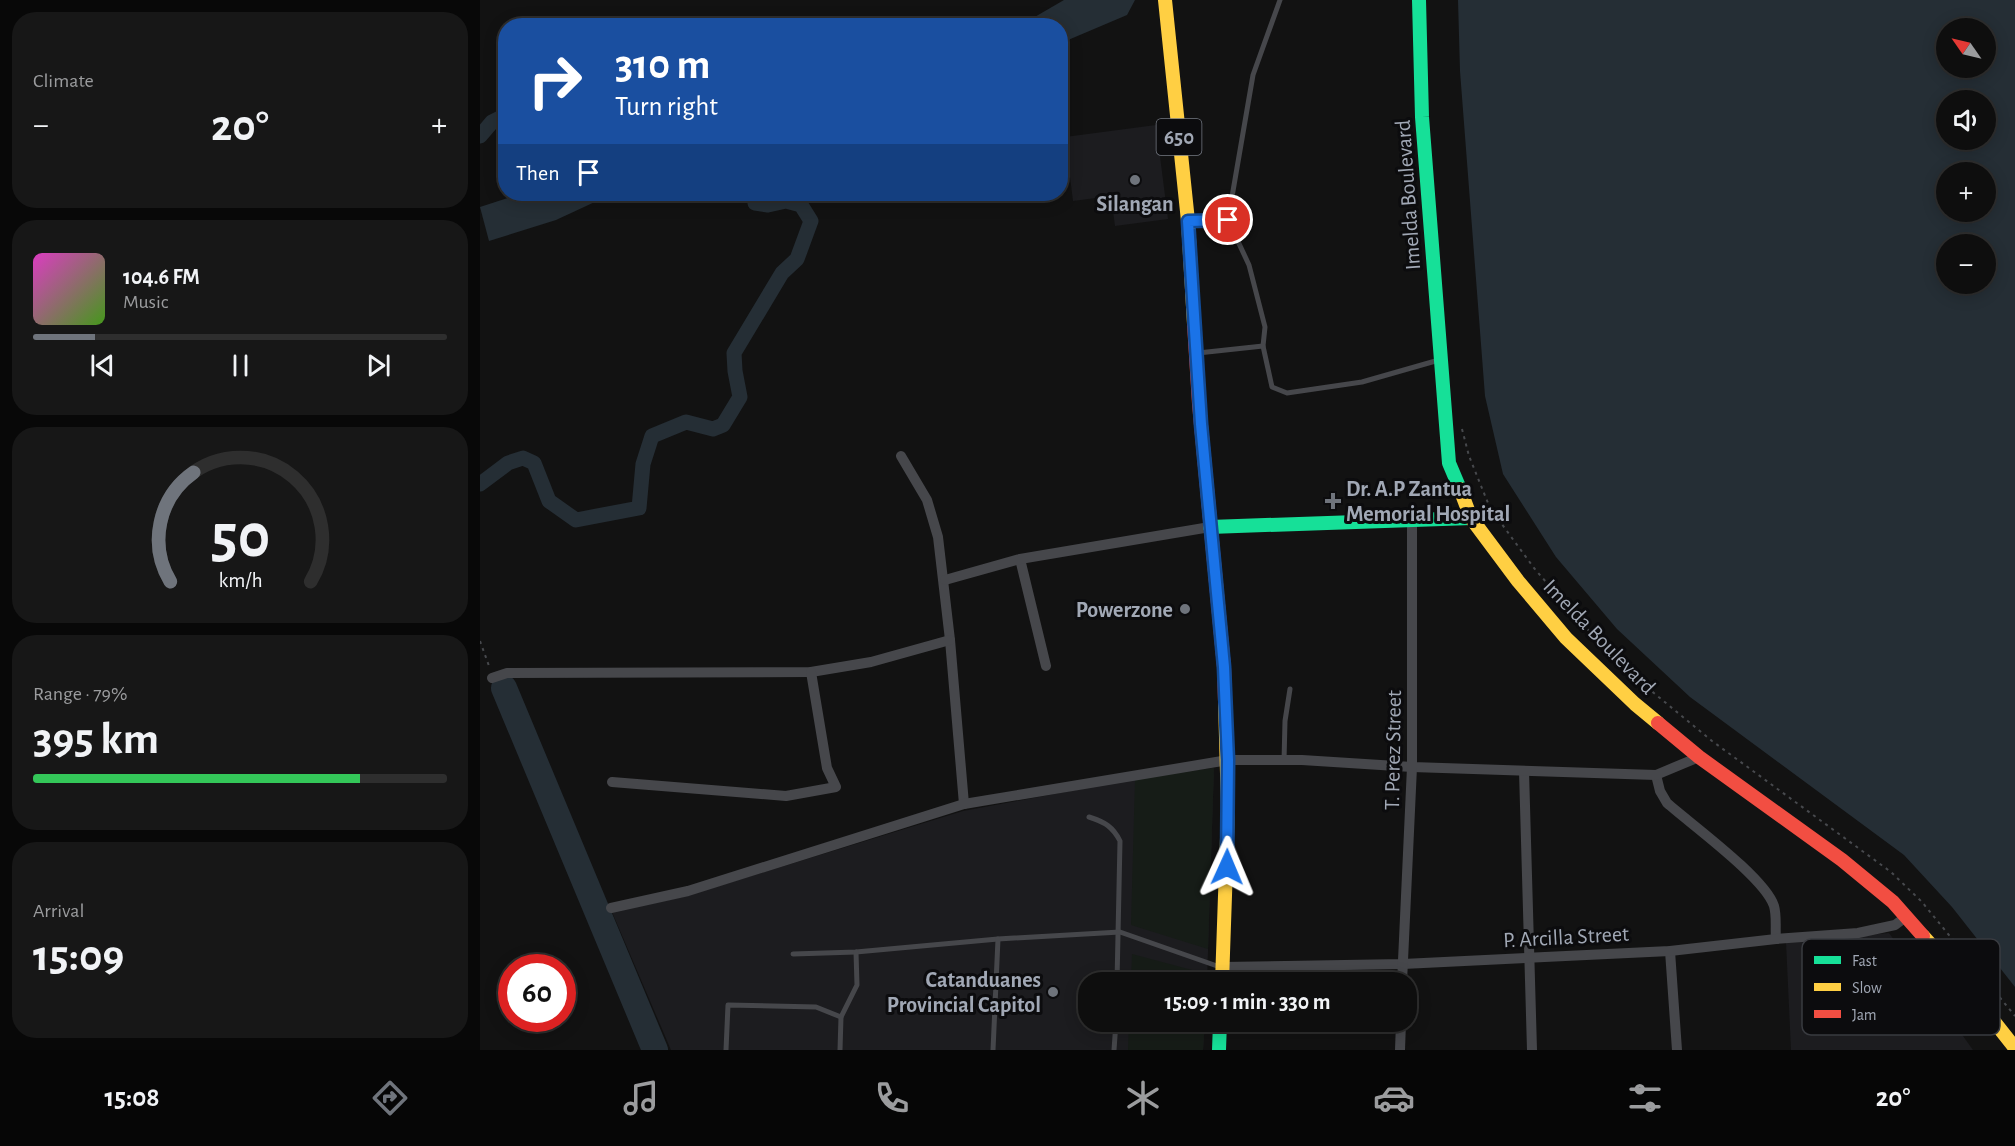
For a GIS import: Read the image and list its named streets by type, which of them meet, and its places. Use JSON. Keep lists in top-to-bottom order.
{
  "streets": {
    "main road": ["650", "Imelda Boulevard"],
    "street": ["T. Perez Street", "P. Arcilla Street"]
  },
  "crossings": [
    ["650", "P. Arcilla Street"],
    ["Imelda Boulevard", "P. Arcilla Street"],
    ["T. Perez Street", "P. Arcilla Street"]
  ],
  "places": {
    "other": ["Silangan", "Powerzone", "Catanduanes Provincial Capitol"],
    "health": ["Dr. A.P Zantua Memorial Hospital"]
  },
  "legend": ["Fast", "Slow", "Jam"],
  "north": "top left",
  "page": {
    "tile": [
      "Climate",
      ["Range · 79%", "395 km"],
      ["Arrival", "15:09"]
    ],
    "map_buttons": ["+", "−"],
    "turn": ["310 m", "Turn right"],
    "heat": ["−", "20°", "+"],
    "then": "Then",
    "song": ["104.6 FM", "Music"],
    "limit": "60",
    "trip": "15:09 · 1 min · 330 m",
    "tabs": ["15:08", "20°"],
    "gauge": ["50", "km/h"]
  }
}
